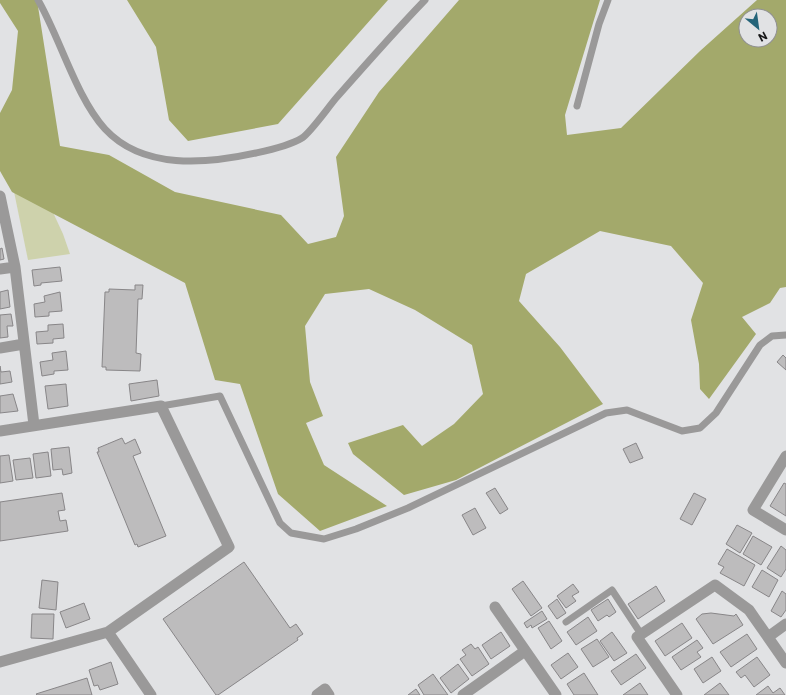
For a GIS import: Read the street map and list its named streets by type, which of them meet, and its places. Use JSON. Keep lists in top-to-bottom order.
{
  "north": "bottom right"
}
